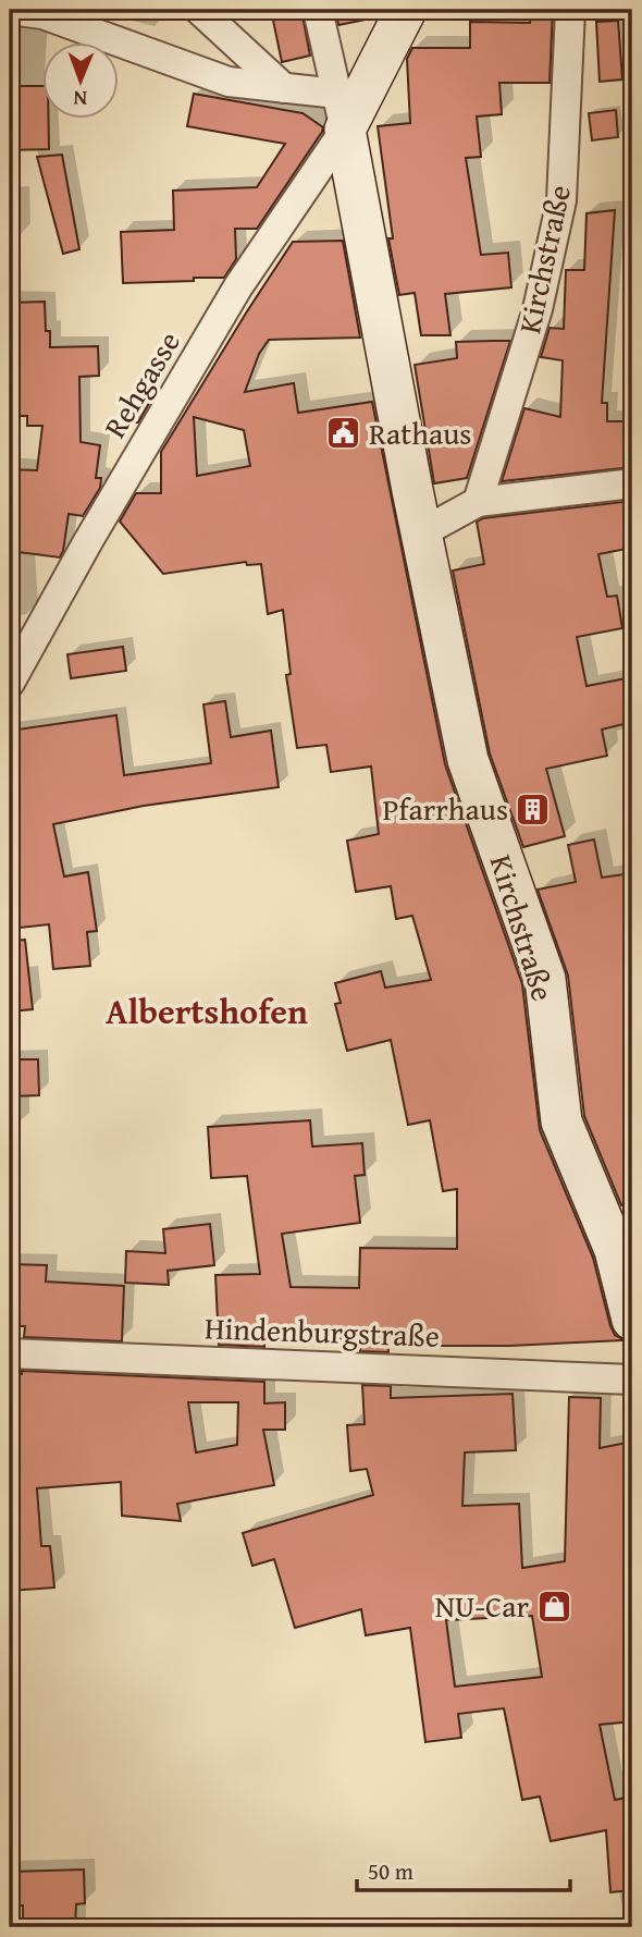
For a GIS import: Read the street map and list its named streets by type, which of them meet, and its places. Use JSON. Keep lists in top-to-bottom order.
{
  "streets": {
    "street": ["Kirchstraße", "Rehgasse", "Hindenburgstraße"]
  },
  "crossings": [
    ["Kirchstraße", "Rehgasse"]
  ],
  "districts": ["Albertshofen"],
  "places": {
    "public building": ["Rathaus"],
    "building": ["Pfarrhaus"],
    "shop": ["NU-Car"]
  },
  "scale_bar": "50 m",
  "north": "bottom"
}
